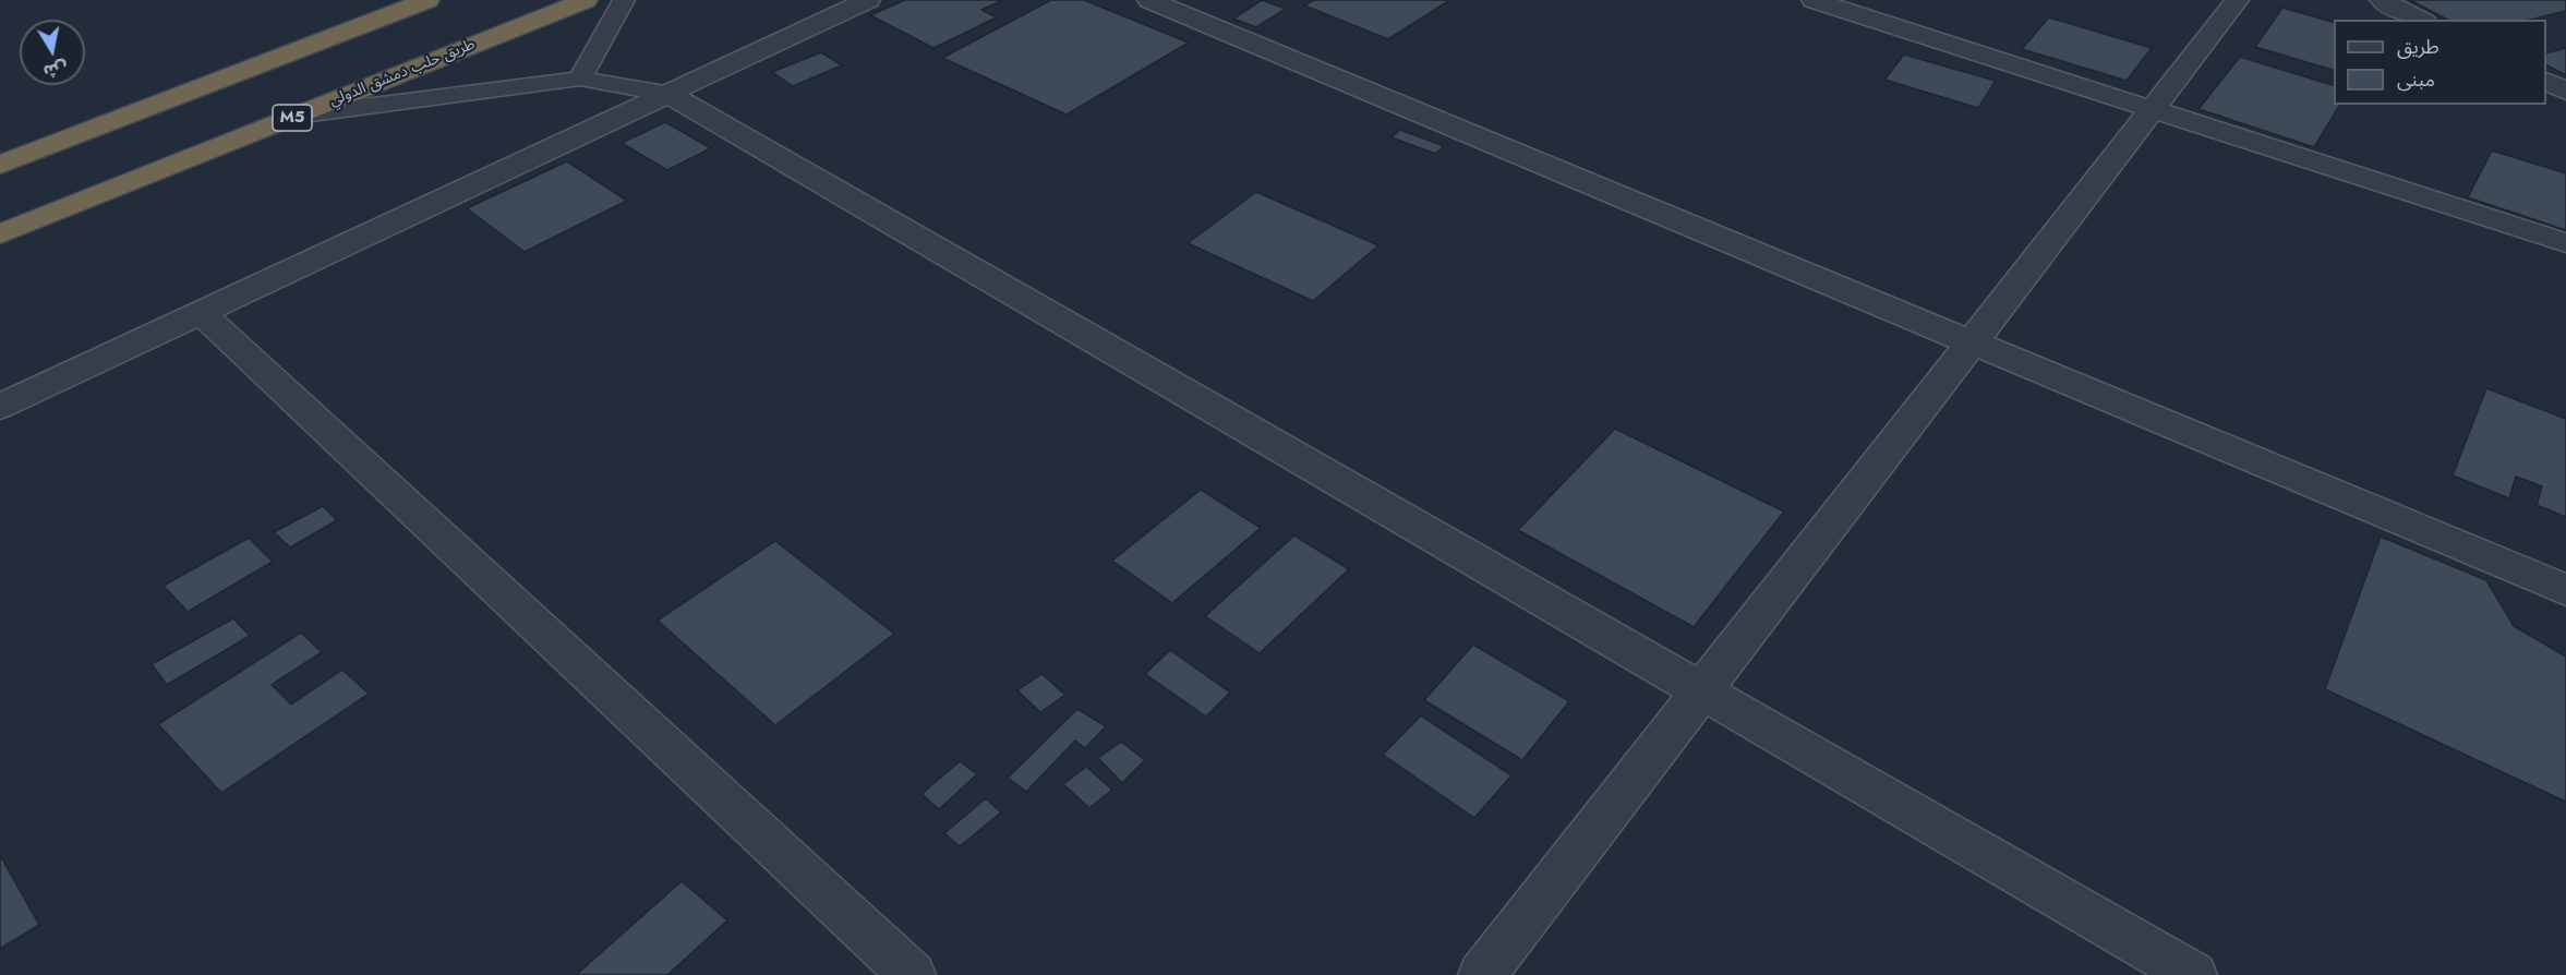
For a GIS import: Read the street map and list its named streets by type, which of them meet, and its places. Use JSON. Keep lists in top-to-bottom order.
{
  "streets": {
    "highway": ["طريق حلب دمشق الدولي", "M5"]
  },
  "legend": ["طريق", "مبنى"],
  "north": "bottom"
}
